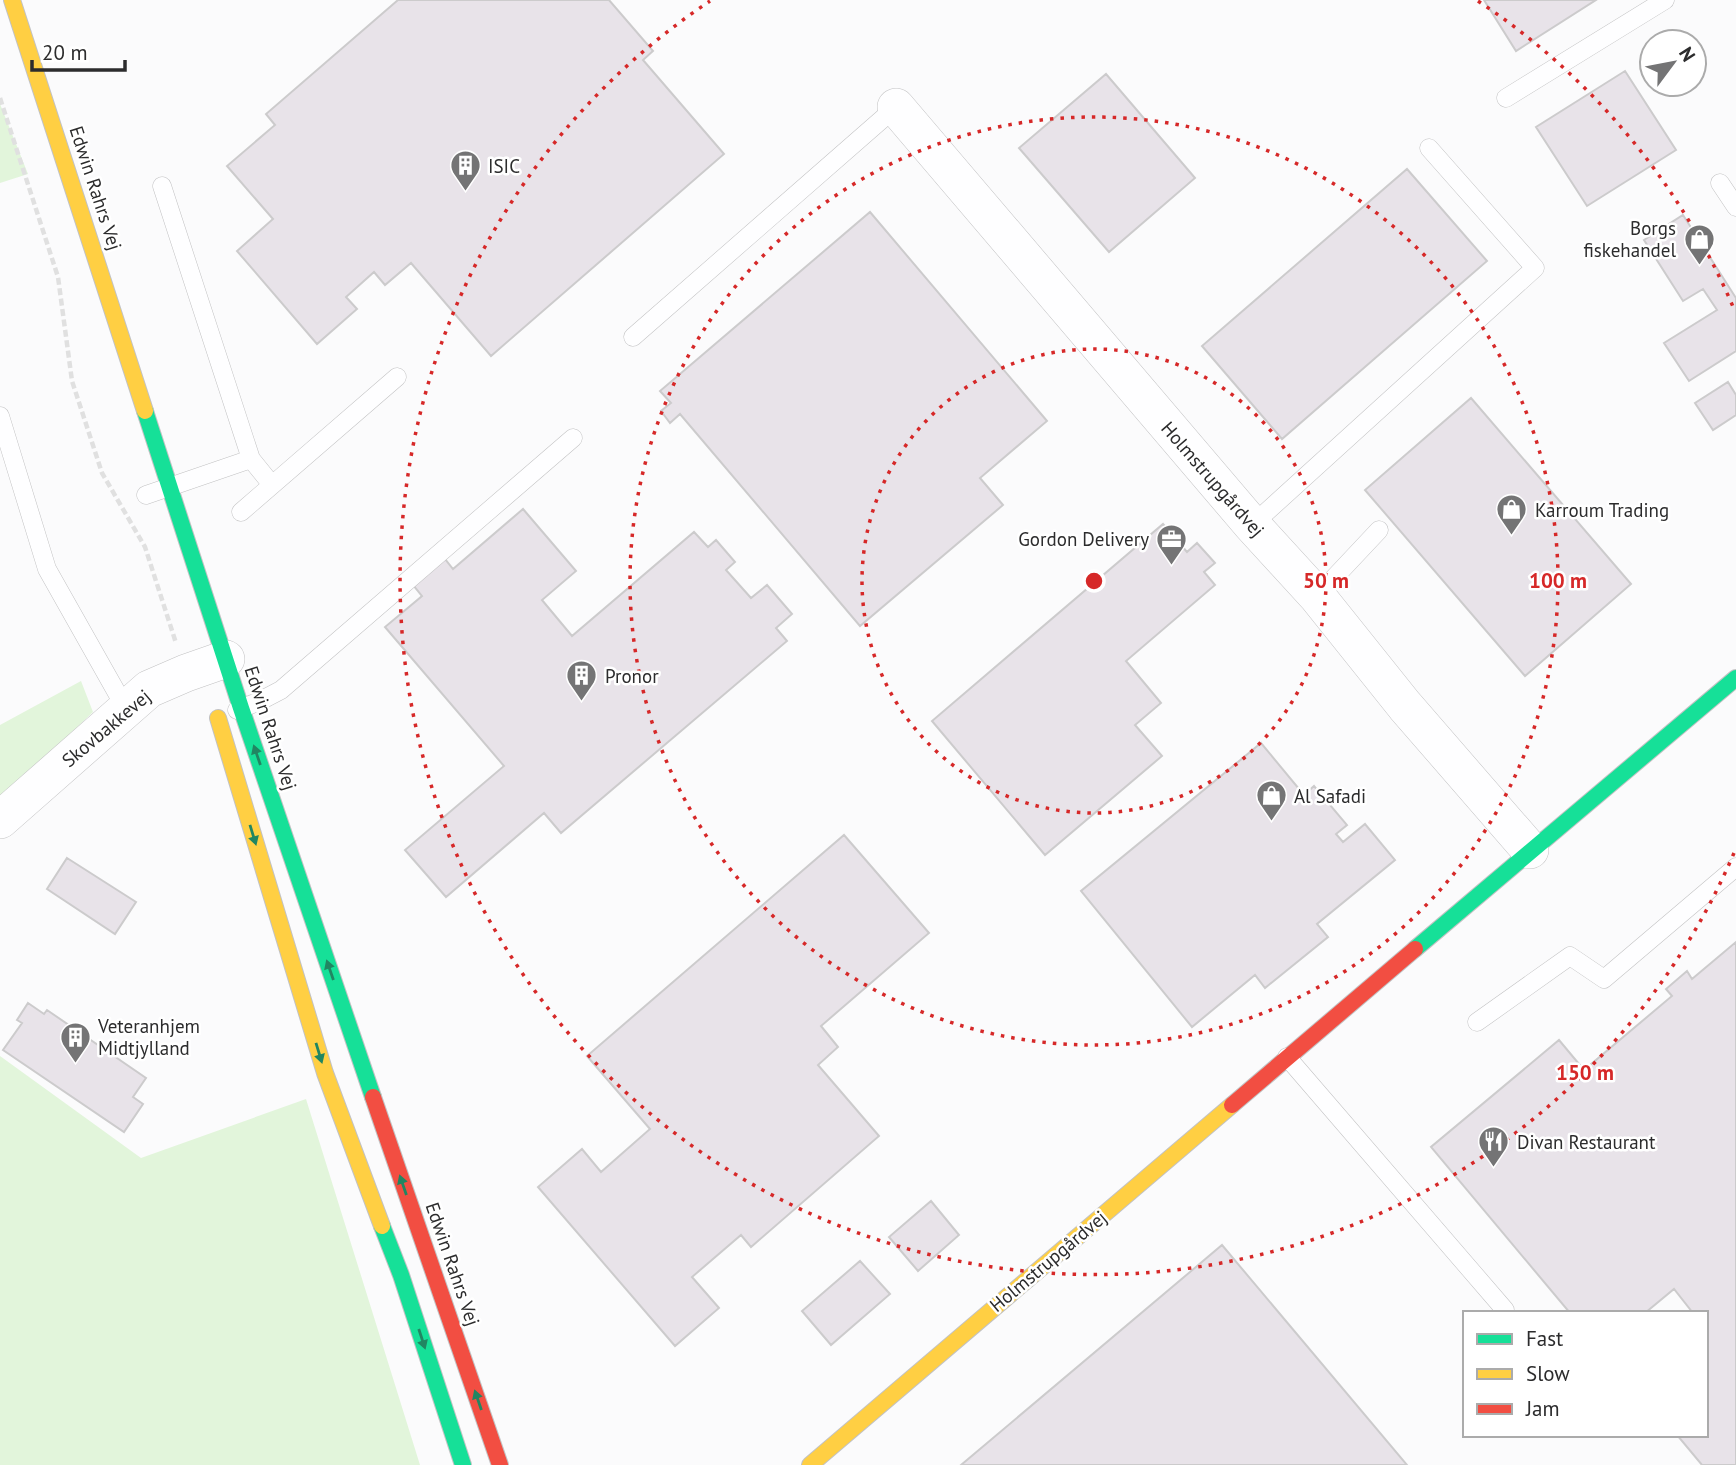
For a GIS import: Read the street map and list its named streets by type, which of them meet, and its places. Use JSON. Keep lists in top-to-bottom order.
{
  "streets": {
    "street": ["Edwin Rahrs Vej", "Holmstrupgårdvej", "Skovbakkevej"]
  },
  "crossings": [
    ["Edwin Rahrs Vej", "Skovbakkevej"]
  ],
  "places": {
    "building": ["ISIC", "Pronor", "Veteranhjem Midtjylland"],
    "shop": ["Borgs fiskehandel", "Karroum Trading", "Al Safadi"],
    "office": ["Gordon Delivery"],
    "restaurant": ["Divan Restaurant"]
  },
  "legend": ["Fast", "Slow", "Jam"],
  "scale_bar": "20 m",
  "north": "top right",
  "rings": ["50 m", "100 m", "150 m"]
}
